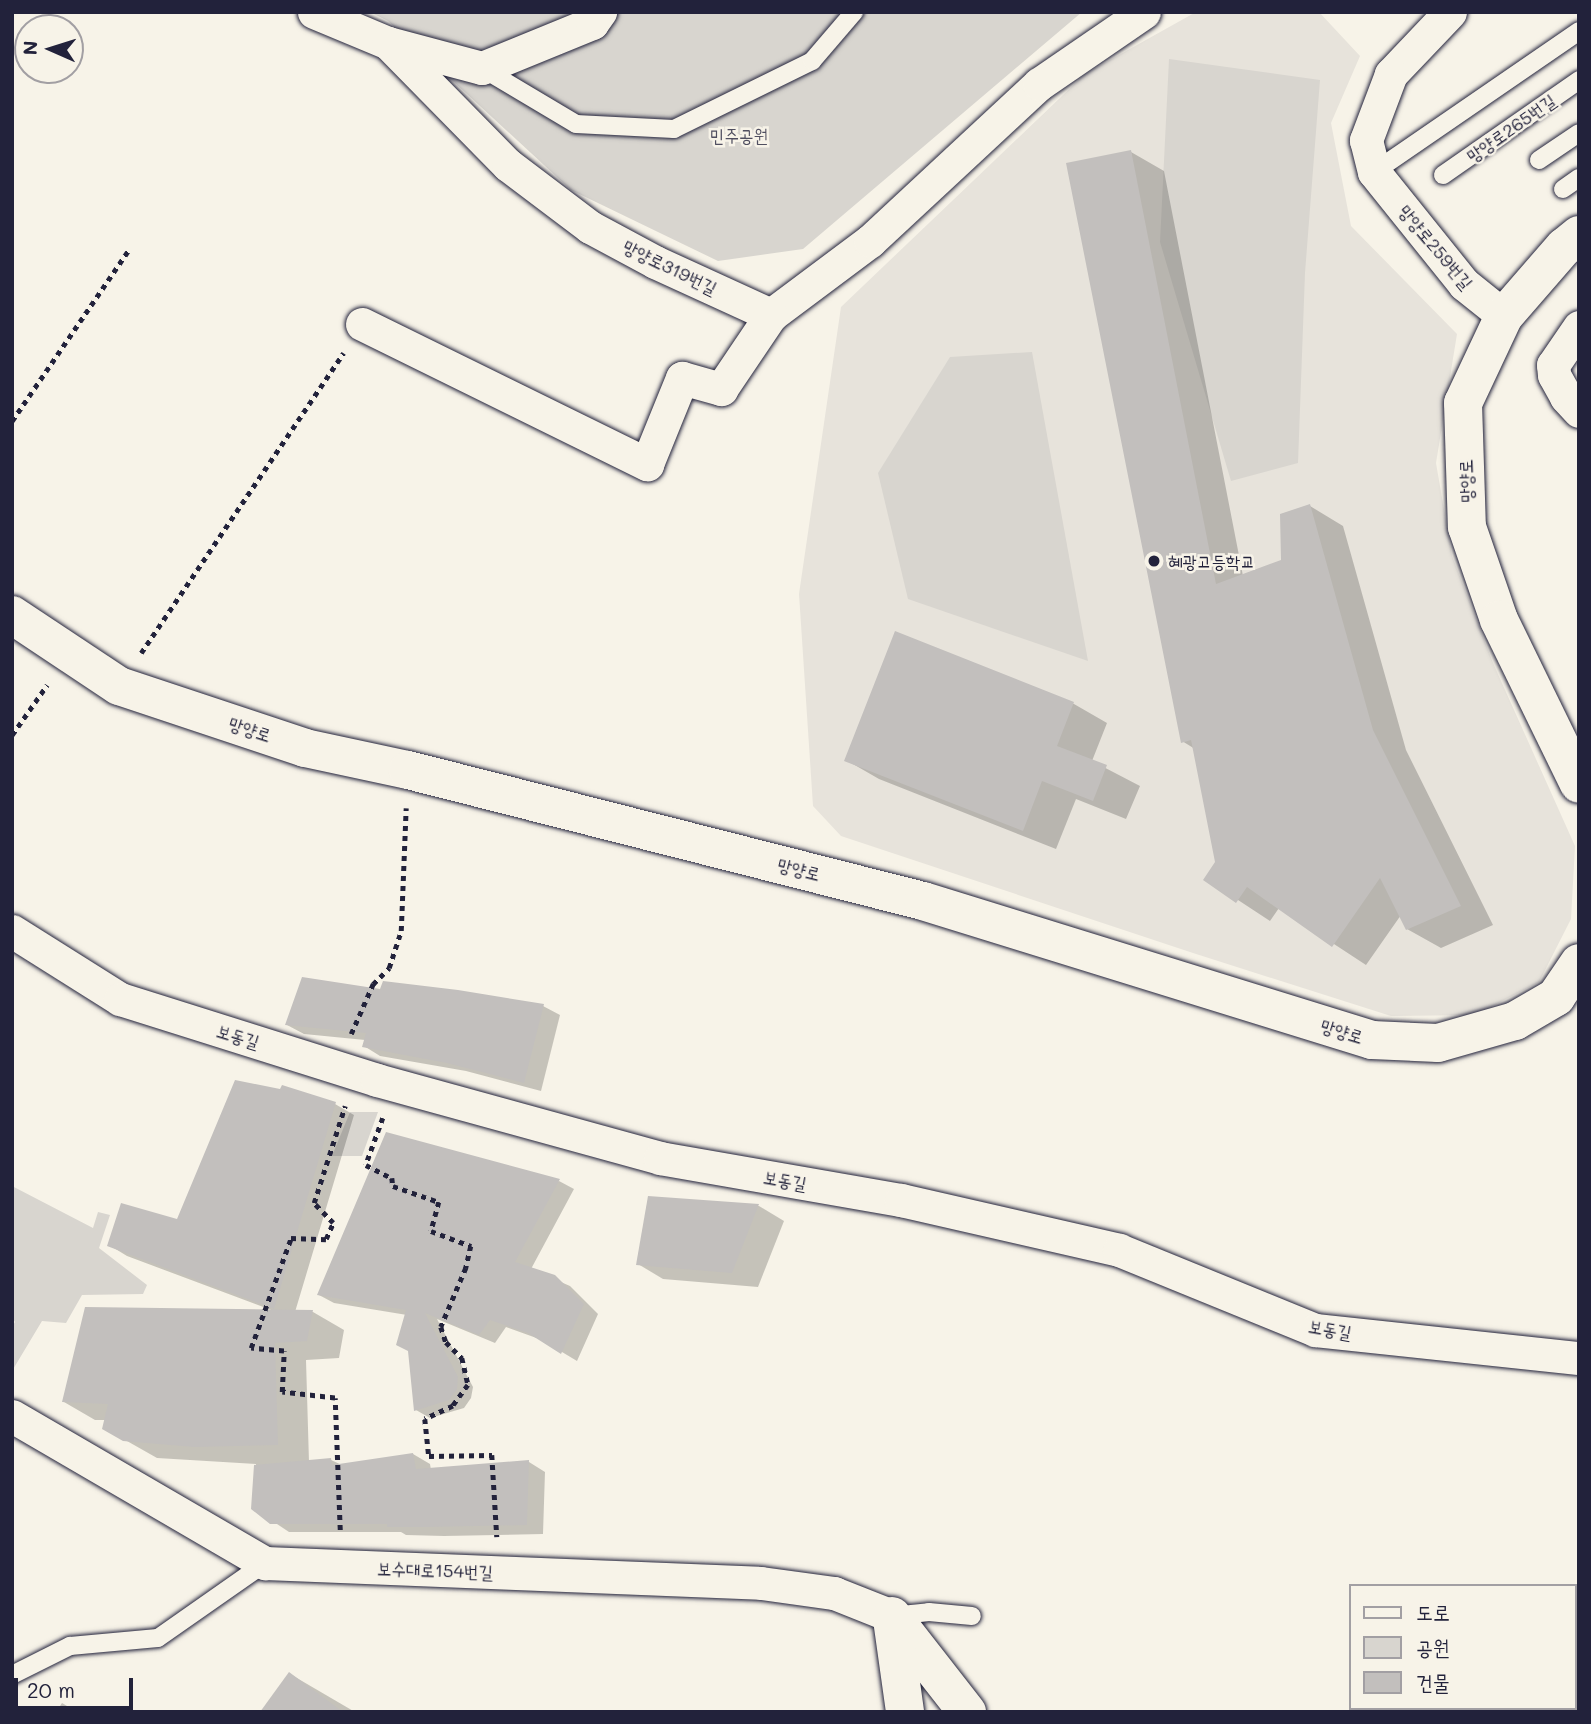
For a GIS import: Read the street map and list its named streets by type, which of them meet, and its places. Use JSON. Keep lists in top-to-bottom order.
{
  "streets": {
    "main road": ["망양로"],
    "street": [
      "망양로259번길",
      "망양로319번길",
      "보동길",
      "보수대로154번길"
    ],
    "lane": ["망양로265번길"]
  },
  "crossings": [
    ["망양로259번길", "망양로"]
  ],
  "parks": ["민주공원"],
  "places": ["혜광고등학교"],
  "legend": ["도로", "공원", "건물"],
  "scale_bar": "20 m",
  "north": "left"
}
